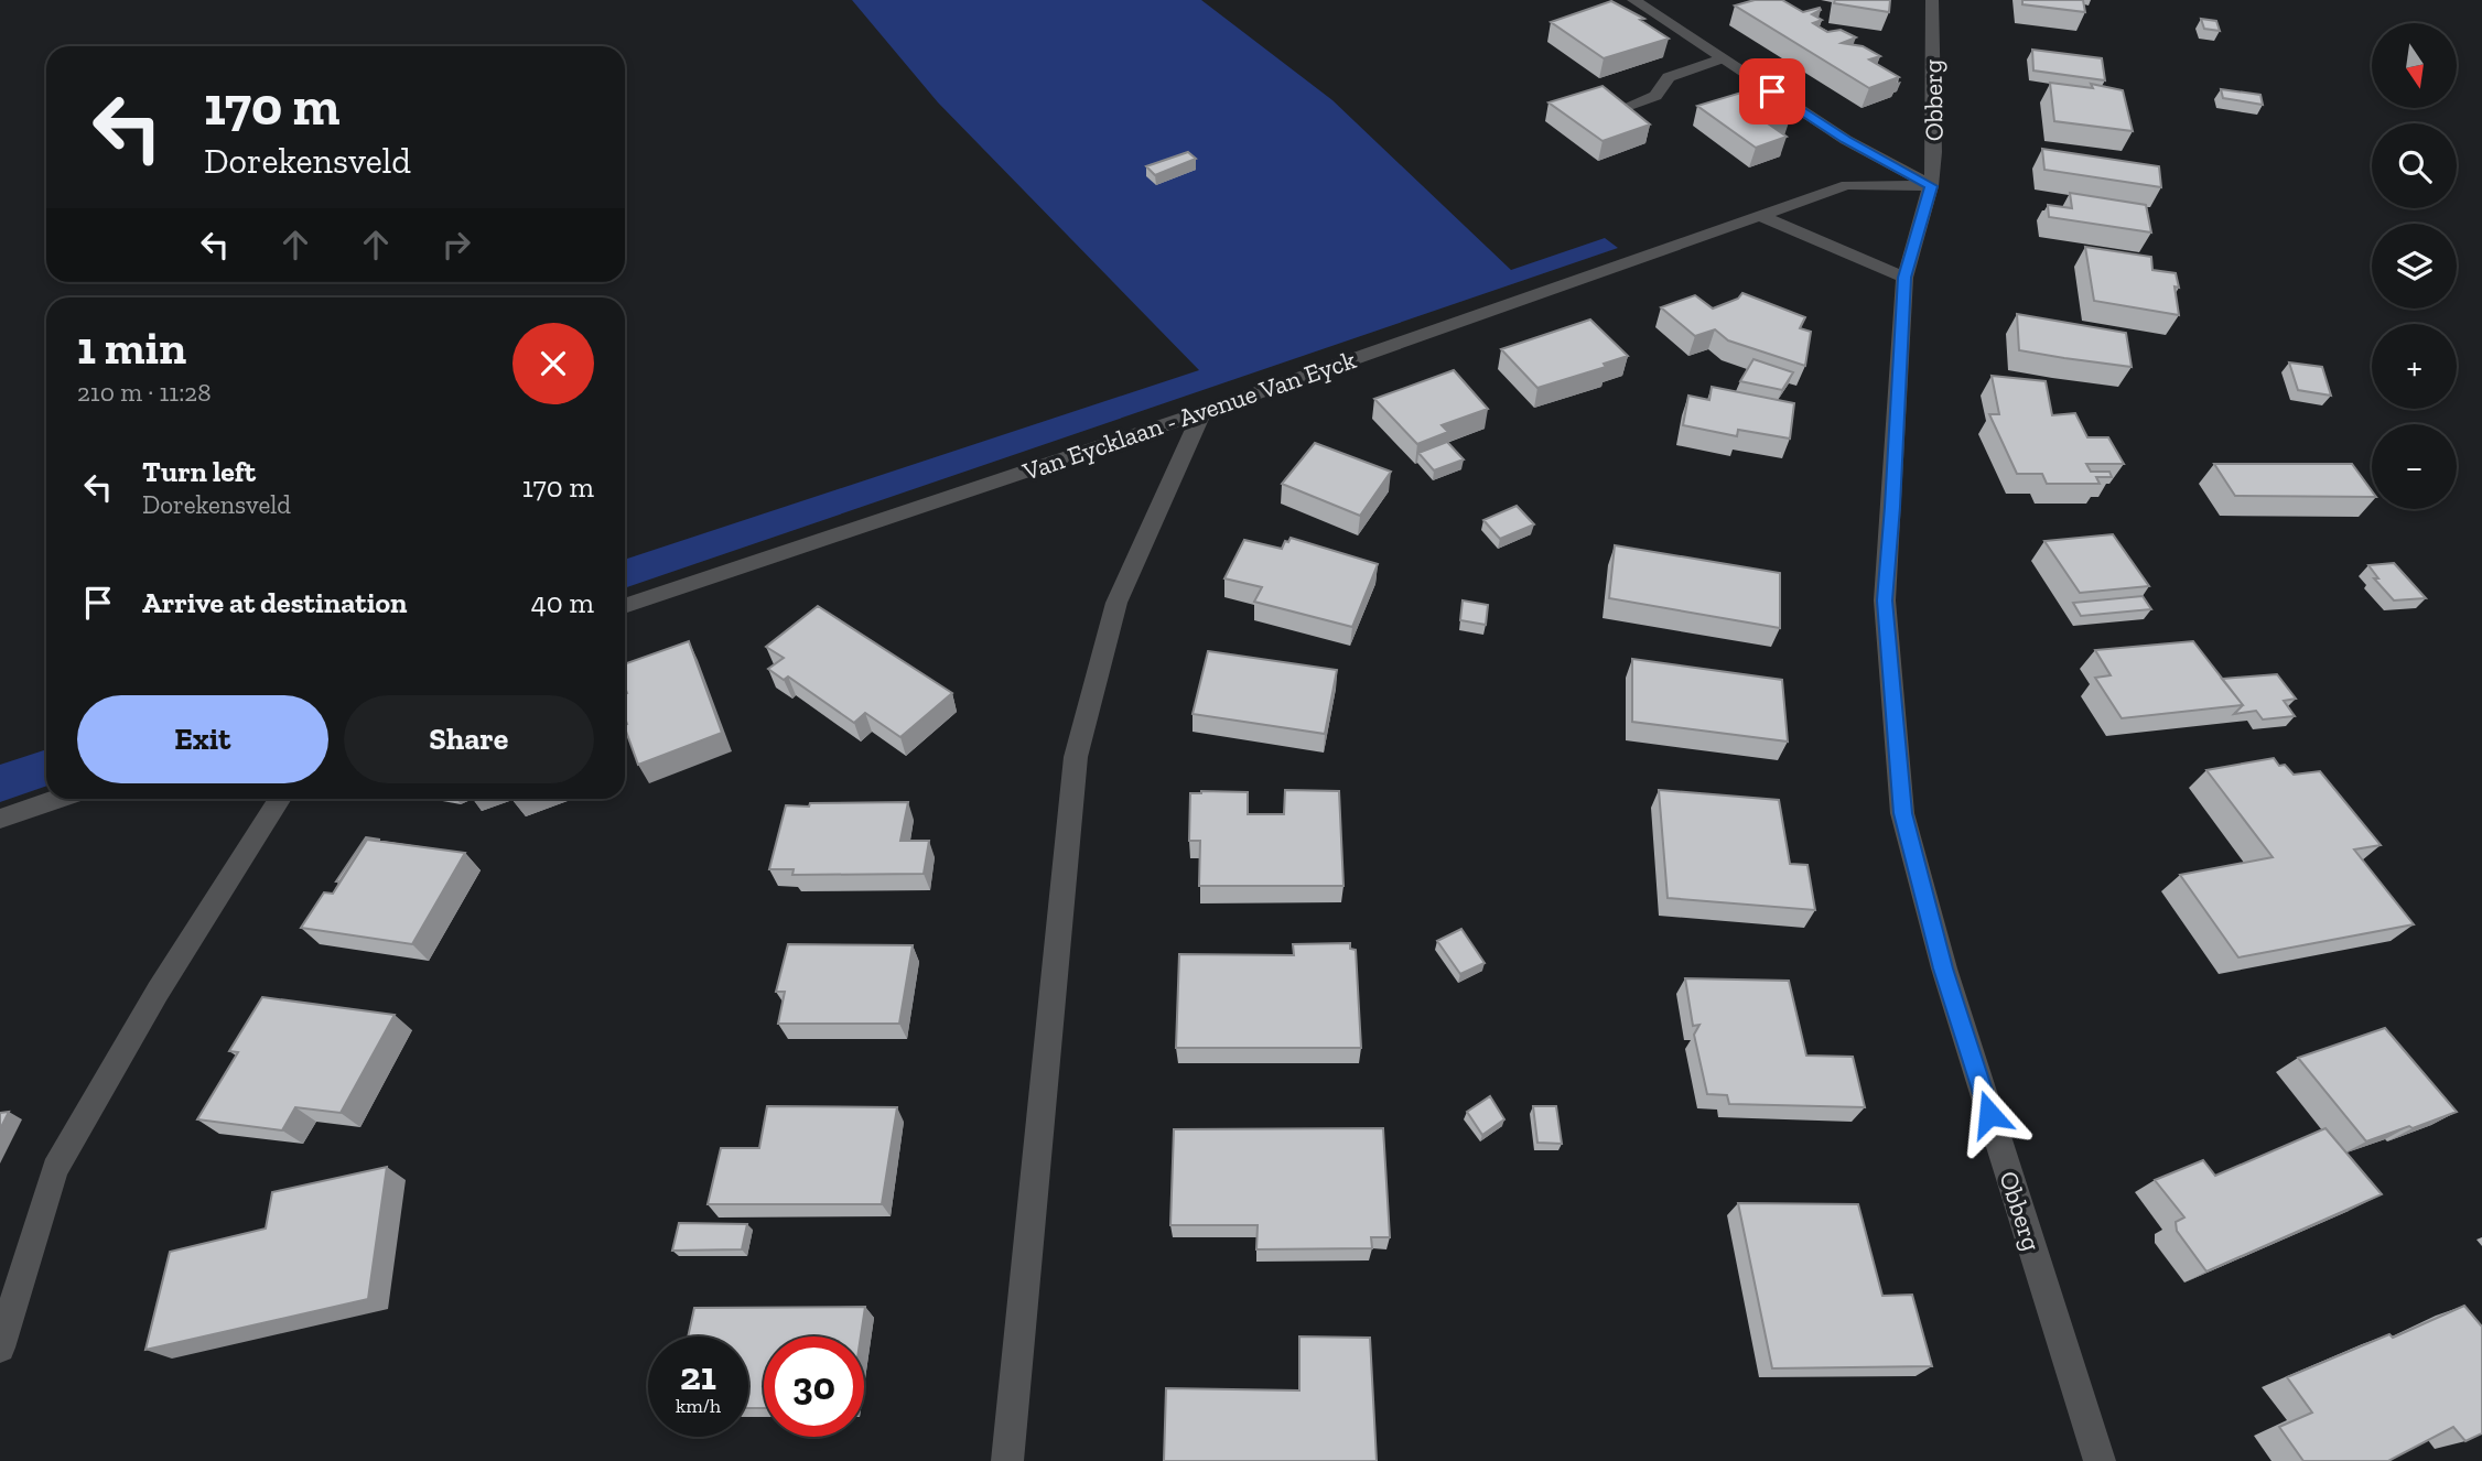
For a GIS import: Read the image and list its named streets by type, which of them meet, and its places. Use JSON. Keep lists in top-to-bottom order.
{
  "streets": {
    "street": ["Obberg", "Van Eycklaan - Avenue Van Eyck"]
  },
  "crossings": [
    ["Obberg", "Van Eycklaan - Avenue Van Eyck"]
  ],
  "north": "bottom",
  "page": {
    "map_buttons": ["+", "−"],
    "turn": ["170 m", "Dorekensveld"],
    "heading": ["1 min", "210 m · 11:28"],
    "list": [
      {
        "name": "Turn left",
        "note": "Dorekensveld",
        "value": "170 m"
      },
      {
        "name": "Arrive at destination",
        "value": "40 m"
      }
    ],
    "buttons": ["Exit", "Share"],
    "speed": "21 km/h",
    "limit": "30"
  }
}
